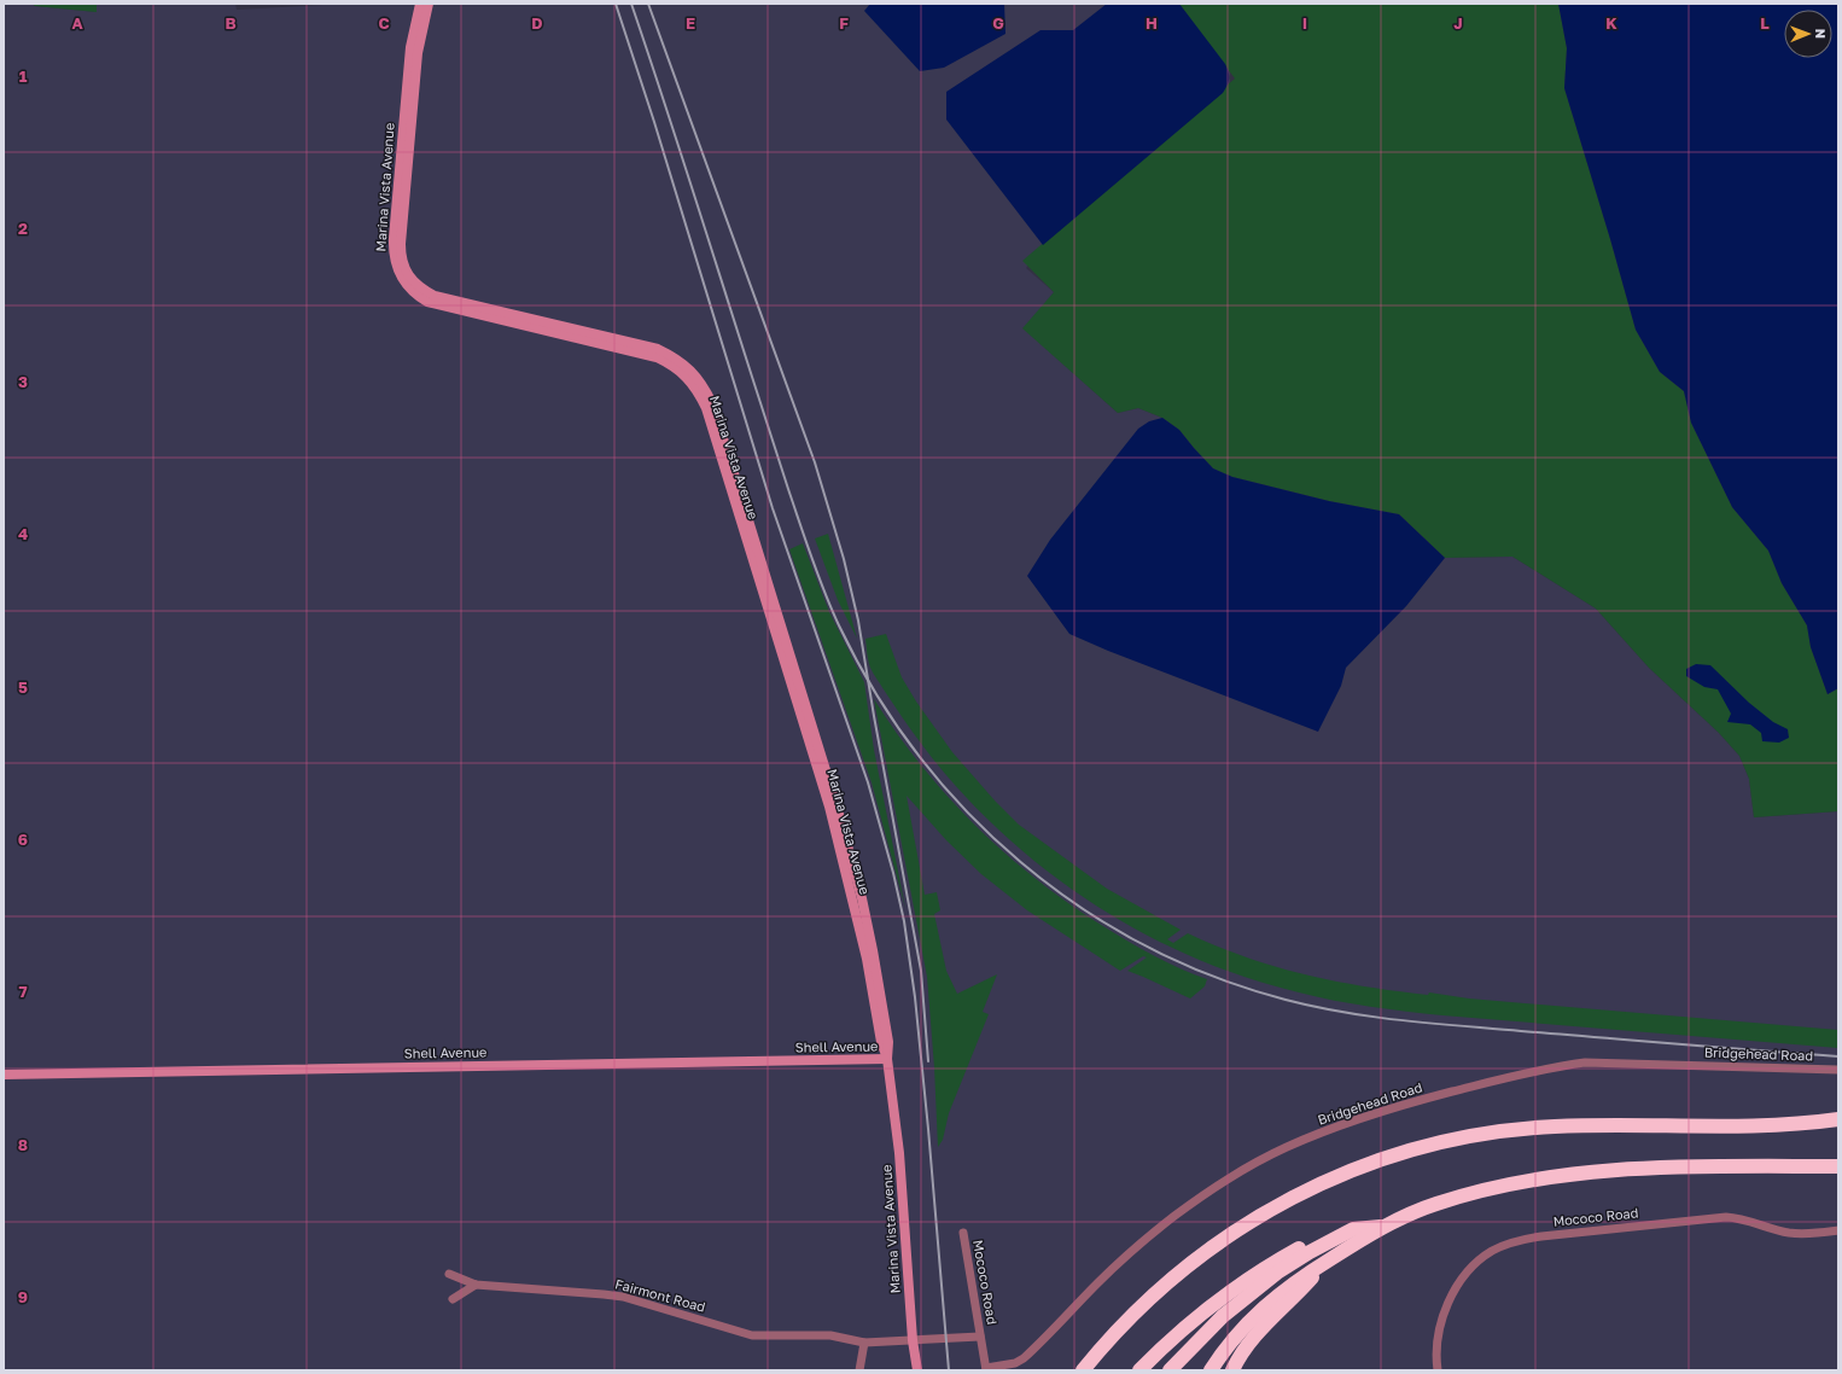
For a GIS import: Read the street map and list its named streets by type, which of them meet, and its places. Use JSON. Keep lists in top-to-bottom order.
{
  "streets": {
    "main road": ["Marina Vista Avenue", "Shell Avenue"],
    "street": ["Bridgehead Road", "Mococo Road", "Fairmont Road"]
  },
  "crossings": [
    ["Marina Vista Avenue", "Shell Avenue"],
    ["Marina Vista Avenue", "Mococo Road"],
    ["Marina Vista Avenue", "Fairmont Road"],
    ["Bridgehead Road", "Mococo Road"],
    ["Mococo Road", "Fairmont Road"]
  ],
  "north": "right",
  "grid": {
    "columns": [
      "A",
      "B",
      "C",
      "D",
      "E",
      "F",
      "G",
      "H",
      "I",
      "J",
      "K",
      "L"
    ],
    "rows": [
      "1",
      "2",
      "3",
      "4",
      "5",
      "6",
      "7",
      "8",
      "9"
    ]
  }
}
